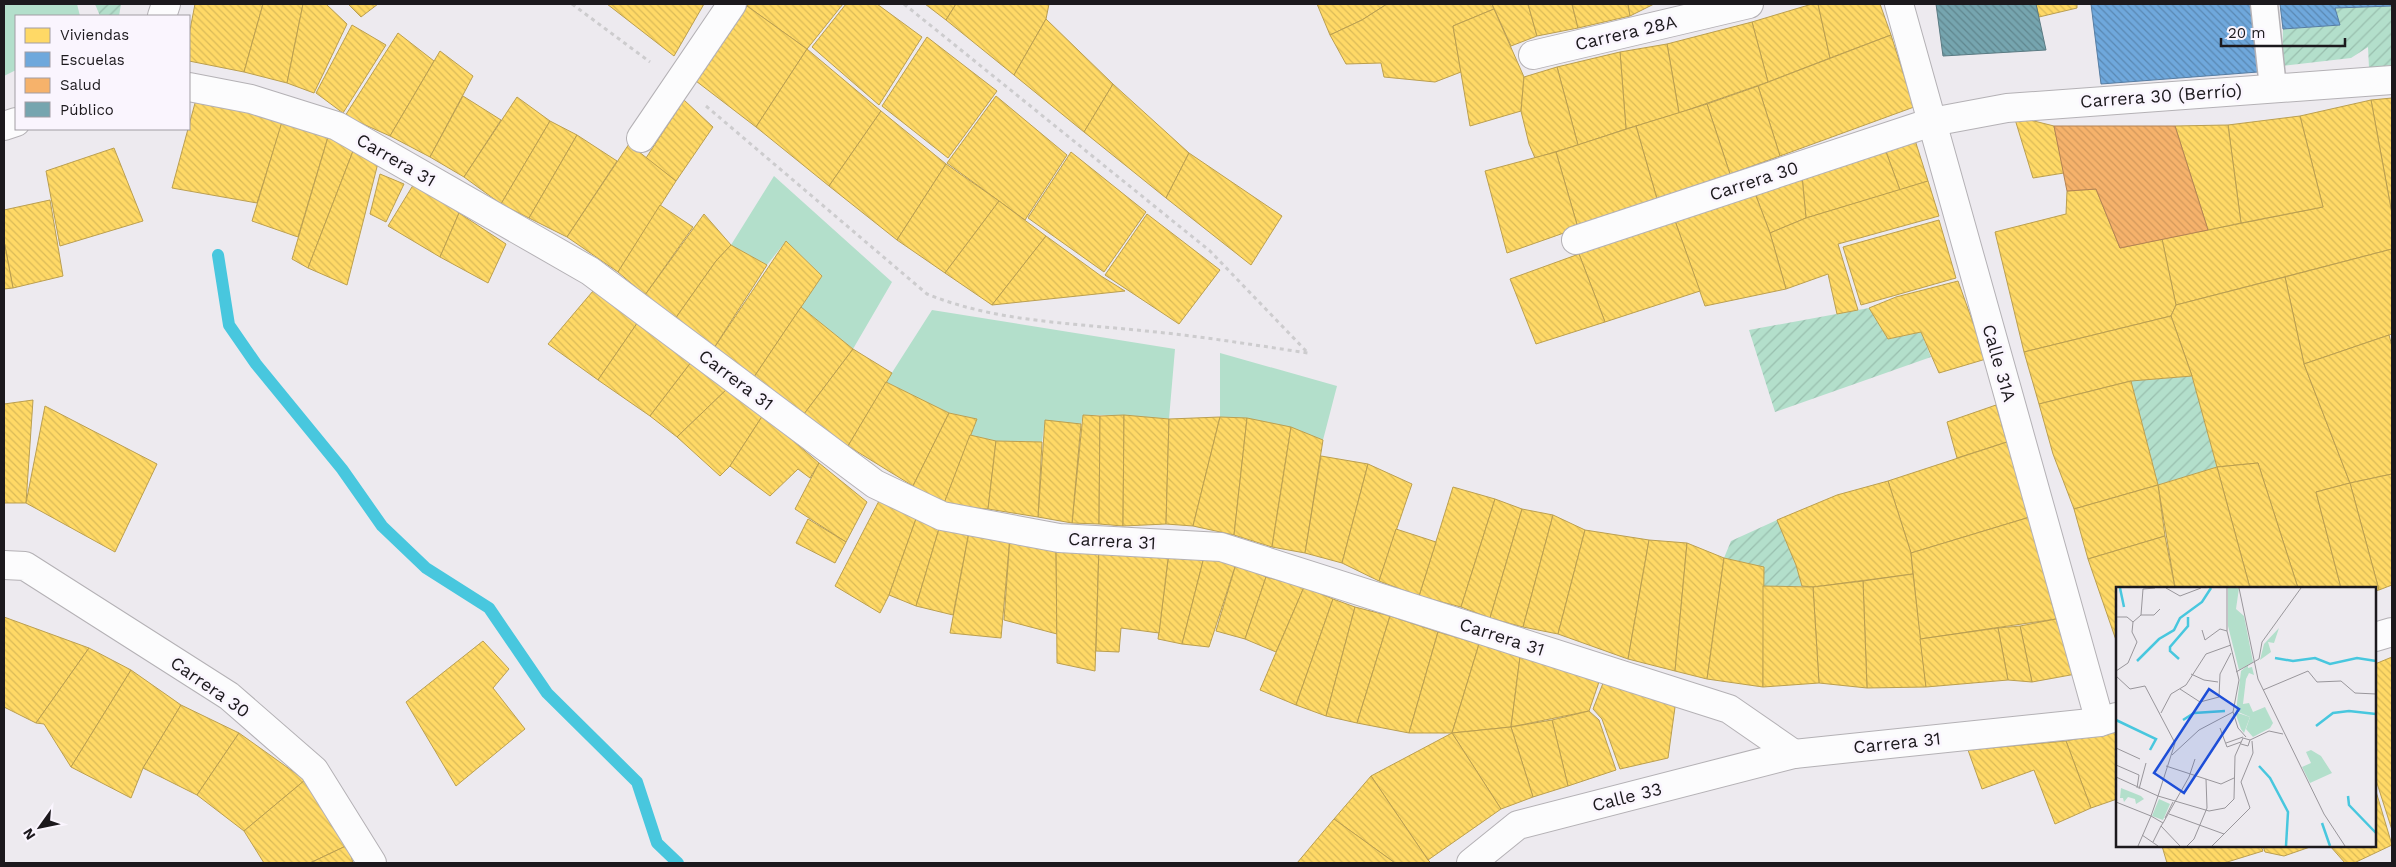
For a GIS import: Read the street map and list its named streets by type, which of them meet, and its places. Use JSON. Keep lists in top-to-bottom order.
{
  "streets": {
    "street": [
      "Carrera 28A",
      "Carrera 30 (Berrío)",
      "Carrera 31",
      "Carrera 30",
      "Calle 31A",
      "Calle 33"
    ]
  },
  "crossings": [
    ["Carrera 30 (Berrío)", "Carrera 30"],
    ["Carrera 30 (Berrío)", "Calle 31A"],
    ["Carrera 31", "Calle 31A"],
    ["Carrera 31", "Calle 33"],
    ["Carrera 30", "Calle 31A"]
  ],
  "legend": [
    "Viviendas",
    "Escuelas",
    "Salud",
    "Público"
  ],
  "scale_bar": "20 m",
  "north": "bottom left"
}
